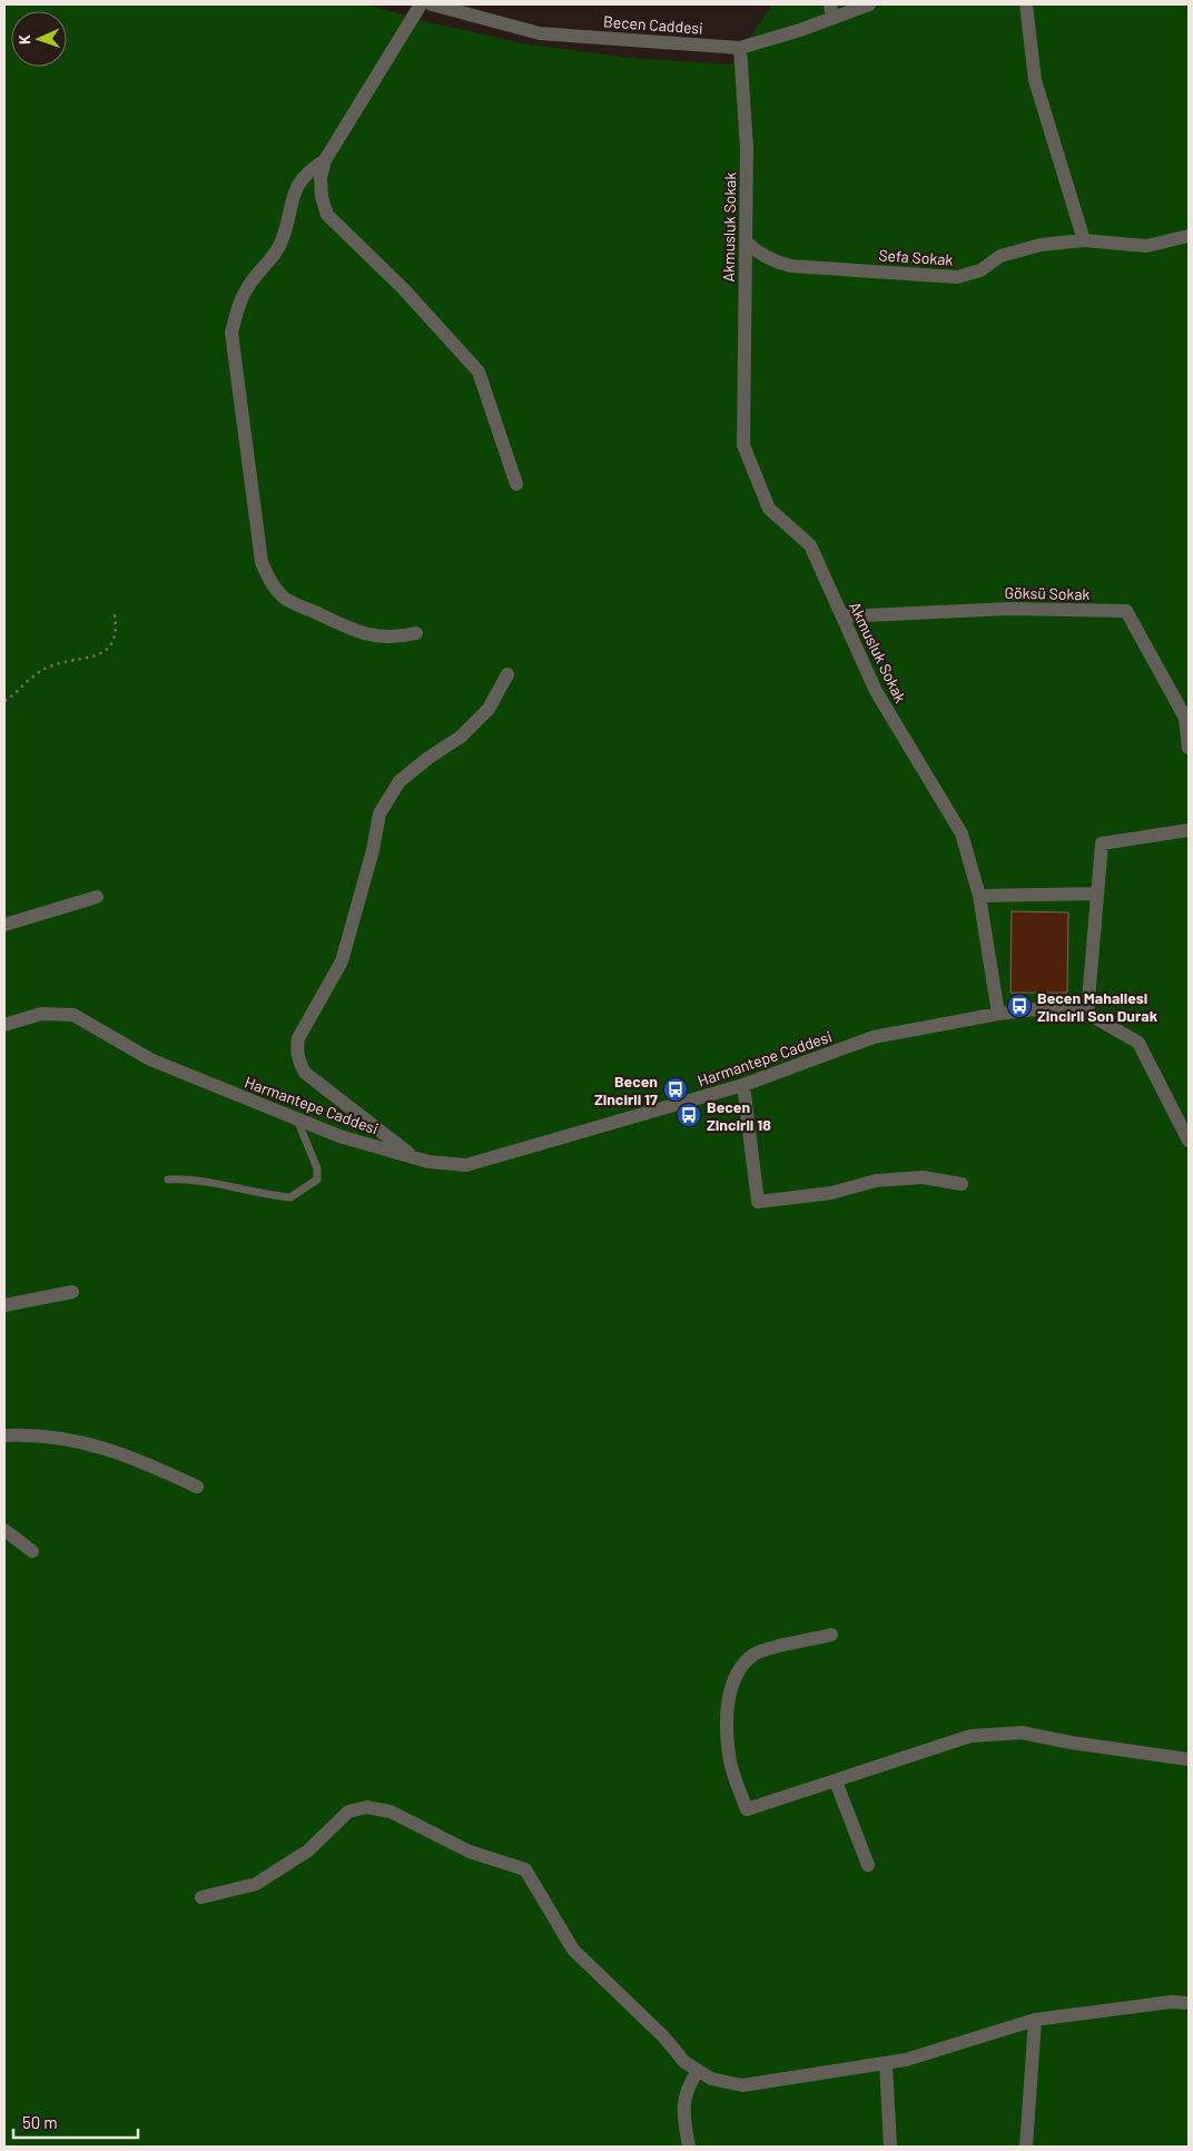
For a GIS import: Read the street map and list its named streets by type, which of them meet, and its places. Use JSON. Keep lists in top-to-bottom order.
{
  "streets": {
    "street": [
      "Becen Caddesi",
      "Akmusluk Sokak",
      "Sefa Sokak",
      "Göksü Sokak",
      "Harmantepe Caddesi"
    ]
  },
  "crossings": [
    ["Becen Caddesi", "Akmusluk Sokak"],
    ["Akmusluk Sokak", "Sefa Sokak"],
    ["Akmusluk Sokak", "Göksü Sokak"],
    ["Akmusluk Sokak", "Harmantepe Caddesi"]
  ],
  "places": {
    "bus stop": ["Becen Mahallesi Zincirli Son Durak", "Becen Zincirli 17", "Becen Zincirli 18"]
  },
  "scale_bar": "50 m",
  "north": "left"
}
